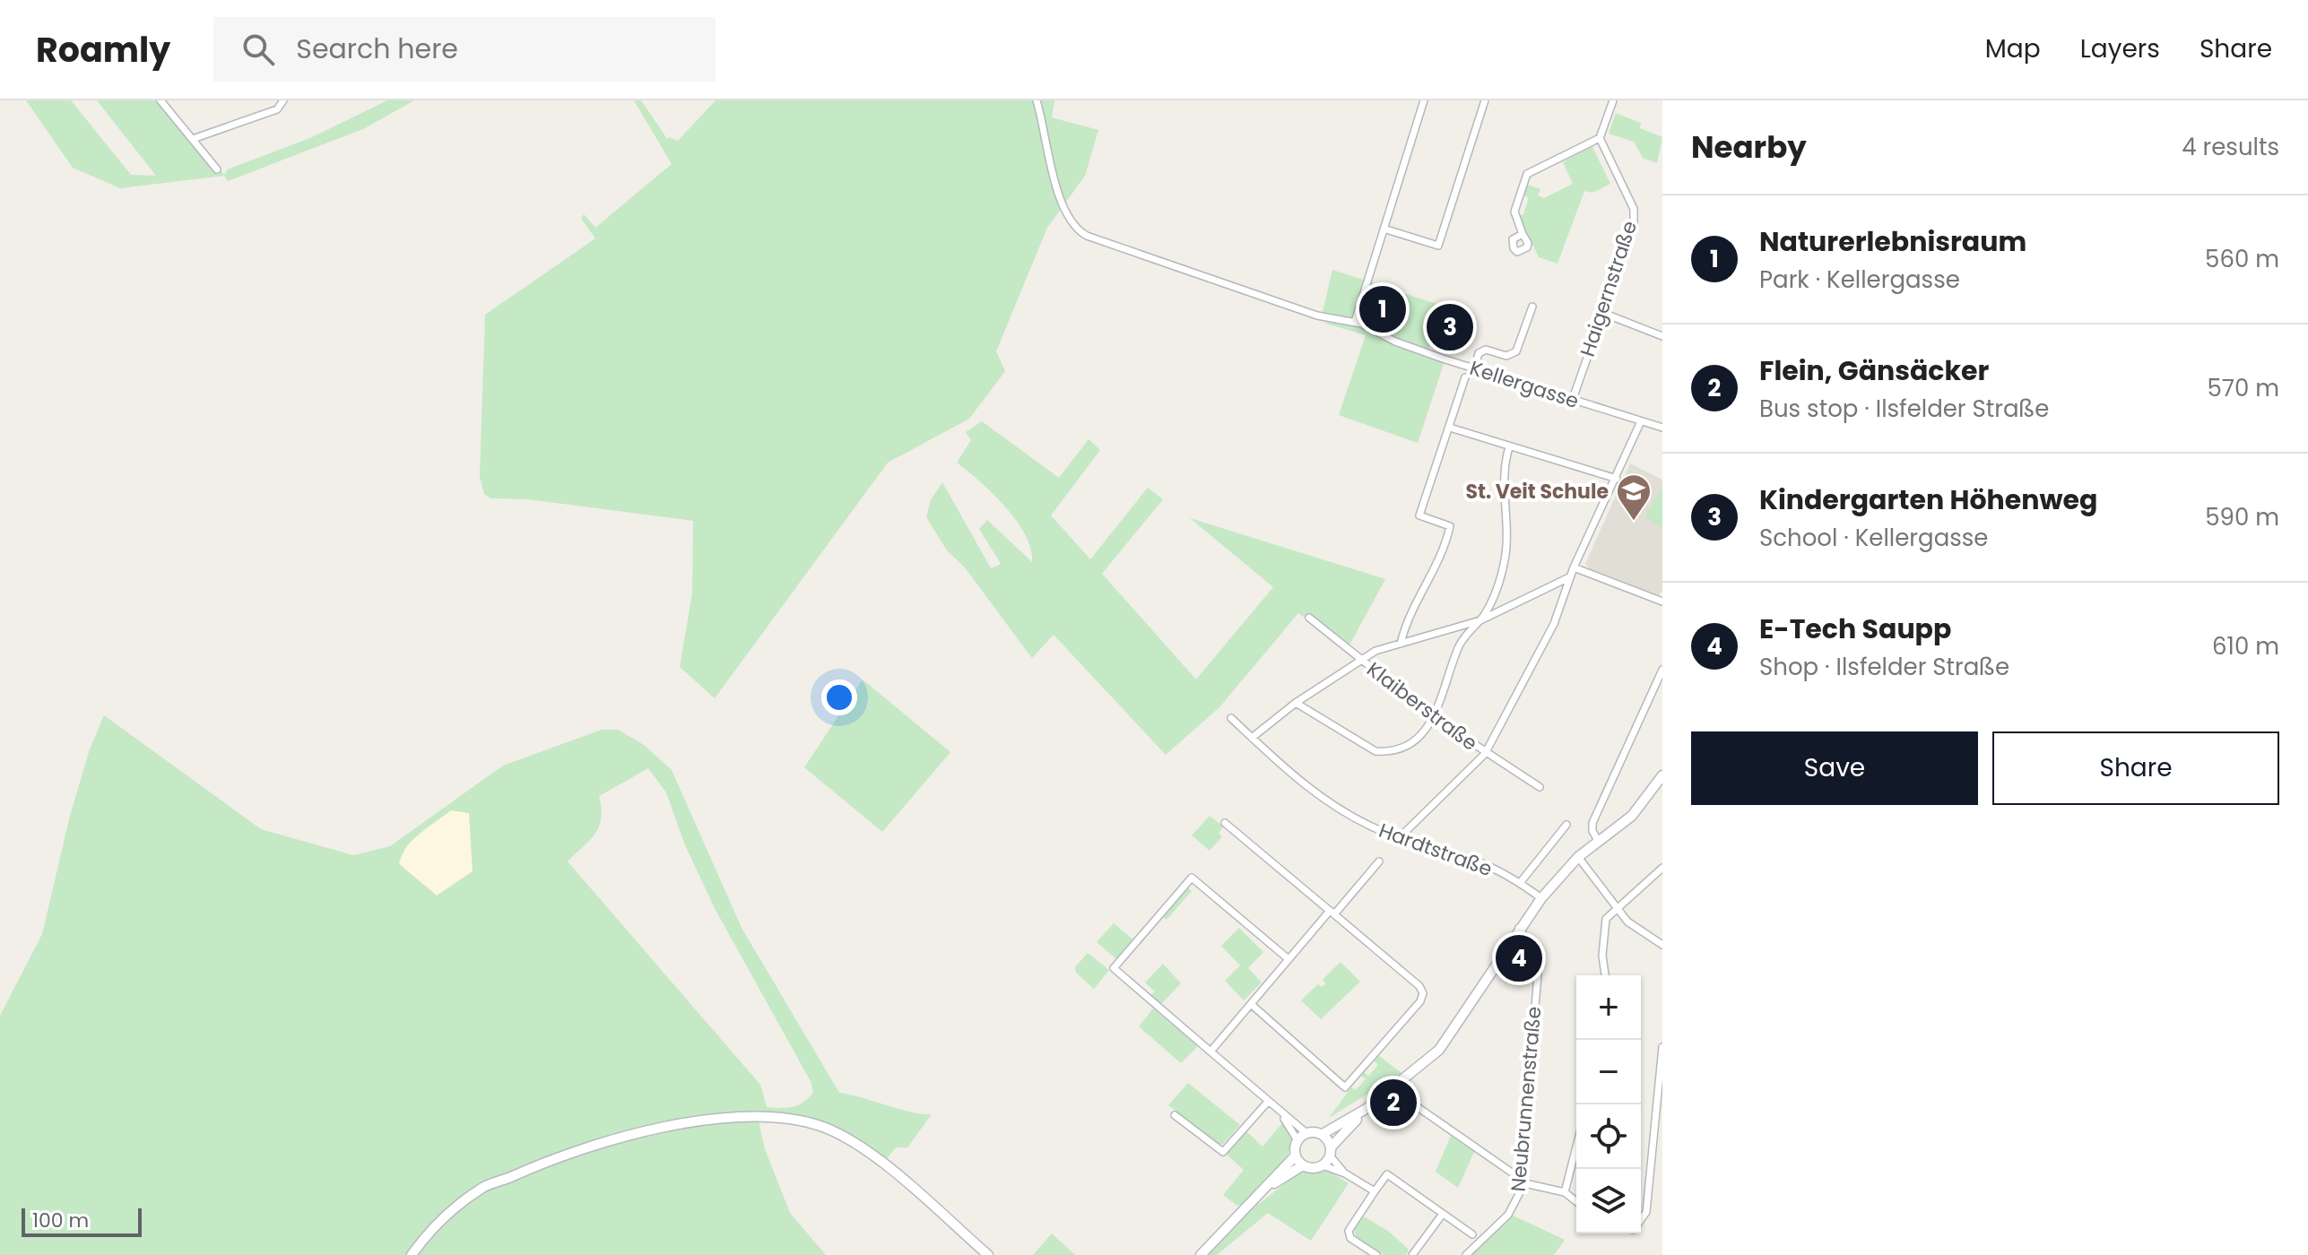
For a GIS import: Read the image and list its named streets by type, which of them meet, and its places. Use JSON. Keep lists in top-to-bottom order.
{
  "streets": {
    "street": [
      "Haigernstraße",
      "Kellergasse",
      "Klaiberstraße",
      "Hardtstraße",
      "Neubrunnenstraße"
    ]
  },
  "crossings": [
    ["Haigernstraße", "Kellergasse"]
  ],
  "places": {
    "school or university": ["St. Veit Schule"]
  },
  "scale_bar": "100 m",
  "page": {
    "header": "Roamly",
    "search": "Search here",
    "nav": ["Map", "Layers", "Share"],
    "heading": ["Nearby", "4 results"],
    "list": [
      {
        "mark": "1",
        "name": "Naturerlebnisraum",
        "note": "Park · Kellergasse",
        "value": "560 m"
      },
      {
        "mark": "2",
        "name": "Flein, Gänsäcker",
        "note": "Bus stop · Ilsfelder Straße",
        "value": "570 m"
      },
      {
        "mark": "3",
        "name": "Kindergarten Höhenweg",
        "note": "School · Kellergasse",
        "value": "590 m"
      },
      {
        "mark": "4",
        "name": "E-Tech Saupp",
        "note": "Shop · Ilsfelder Straße",
        "value": "610 m"
      }
    ],
    "pins": [
      "1",
      "3",
      "4",
      "2"
    ],
    "buttons": ["Save", "Share"],
    "map_buttons": ["+", "−"],
    "scale": "100 m"
  }
}
